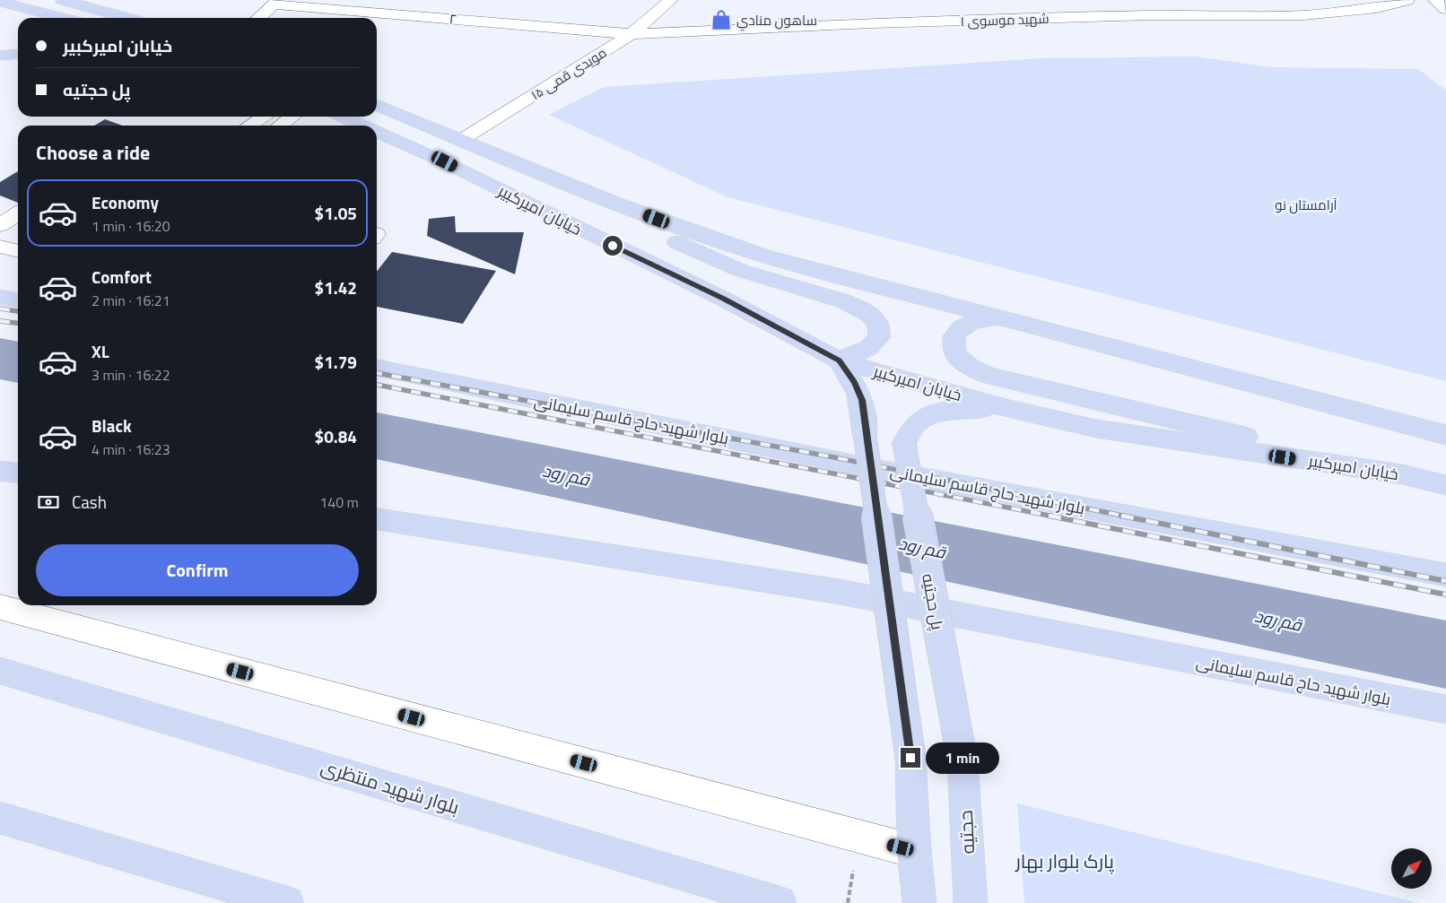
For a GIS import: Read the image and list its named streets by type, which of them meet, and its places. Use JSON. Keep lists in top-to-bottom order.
{
  "streets": {
    "main road": [
      "خیابان امیرکبیر",
      "بلوار شهید حاج قاسم سلیمانی",
      "پل حجتیه",
      "بلوار شهید منتظری",
      "حجتیه"
    ],
    "street": ["۲", "شهید موسوی ۱", "مویدی قمی ۱۵"]
  },
  "crossings": [
    ["۲", "شهید موسوی ۱"],
    ["۲", "مویدی قمی ۱۵"],
    ["شهید موسوی ۱", "مویدی قمی ۱۵"],
    ["مویدی قمی ۱۵", "خیابان امیرکبیر"],
    ["خیابان امیرکبیر", "پل حجتیه"],
    ["پل حجتیه", "حجتیه"]
  ],
  "water": ["قم رود"],
  "parks": ["آرامستان نو", "پارک بلوار بهار"],
  "places": {
    "shop": ["ساهون منادي"]
  },
  "north": "top right",
  "page": {
    "banner": ["خیابان امیرکبیر", "پل حجتیه"],
    "heading": "Choose a ride",
    "list": [
      {
        "name": "Economy",
        "note": "1 min · 16:20",
        "value": "$1.05"
      },
      {
        "name": "Comfort",
        "note": "2 min · 16:21",
        "value": "$1.42"
      },
      {
        "name": "XL",
        "note": "3 min · 16:22",
        "value": "$1.79"
      },
      {
        "name": "Black",
        "note": "4 min · 16:23",
        "value": "$0.84"
      }
    ],
    "pay": ["Cash", "140 m"],
    "buttons": "Confirm",
    "bubble": "1 min"
  }
}
